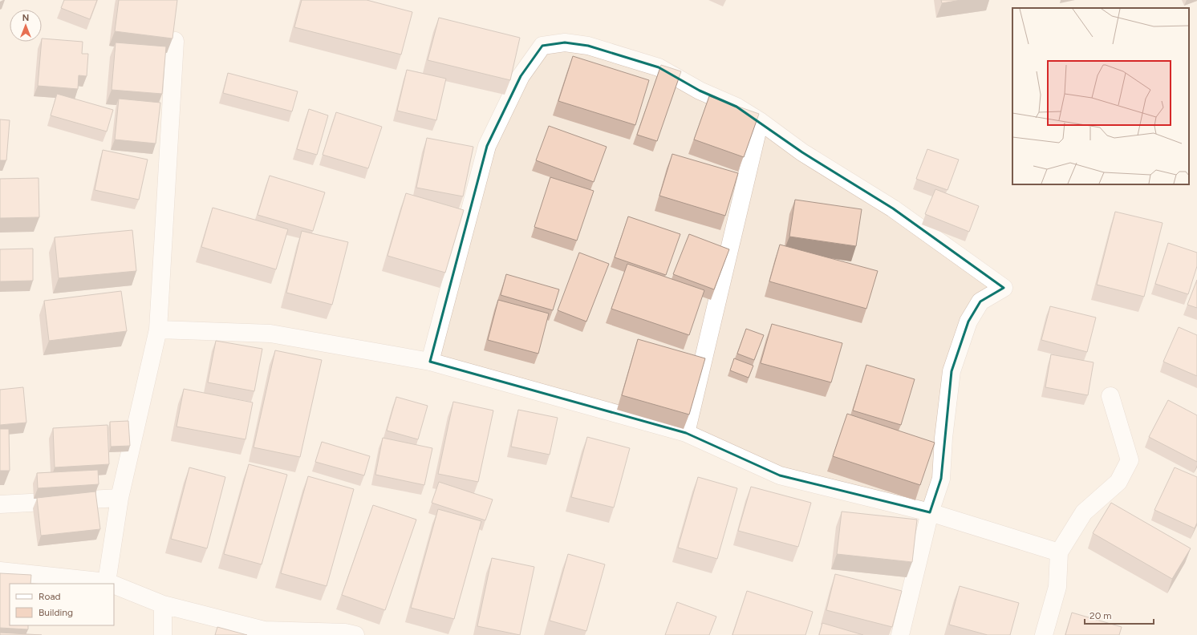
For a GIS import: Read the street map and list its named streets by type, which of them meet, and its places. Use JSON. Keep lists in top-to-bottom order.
{
  "legend": ["Road", "Building"],
  "scale_bar": "20 m",
  "north": "top"
}
